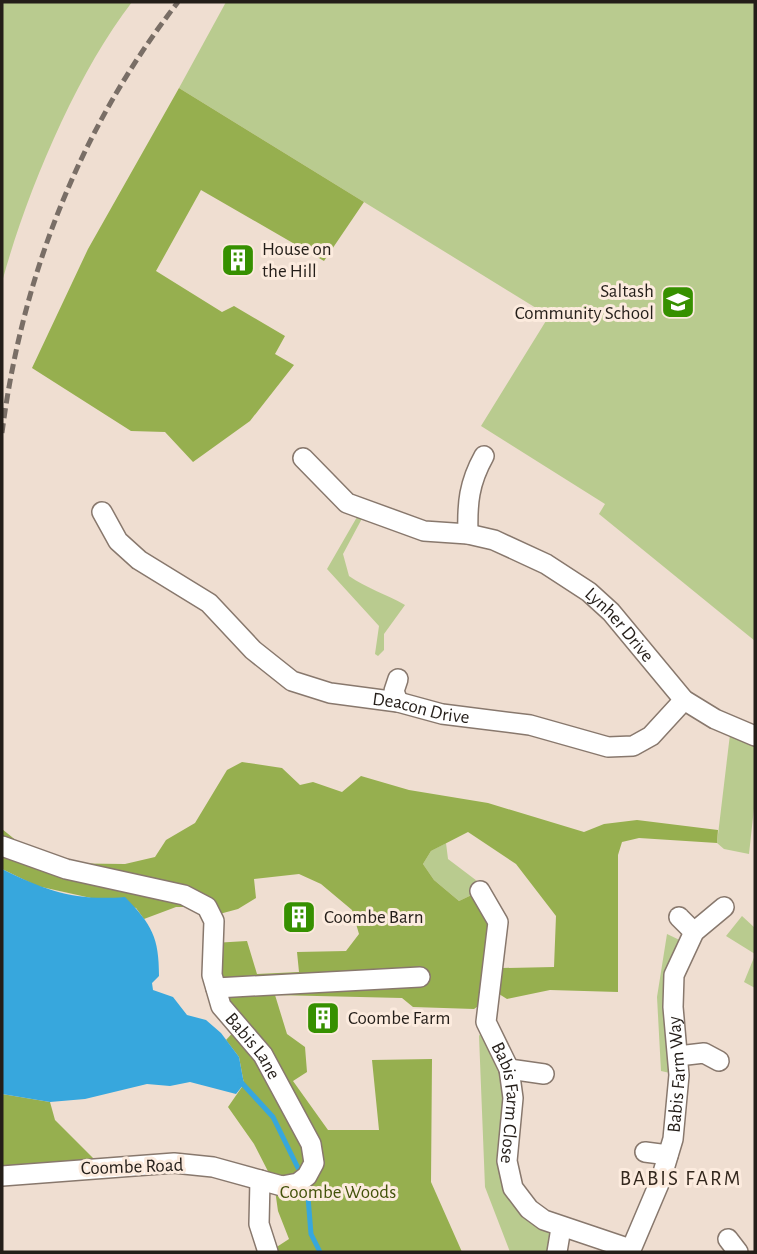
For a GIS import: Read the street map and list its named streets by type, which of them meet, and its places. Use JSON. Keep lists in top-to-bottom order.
{
  "streets": {
    "street": [
      "Lynher Drive",
      "Deacon Drive",
      "Babis Lane",
      "Babis Farm Way",
      "Babis Farm Close",
      "Coombe Road"
    ]
  },
  "crossings": [
    ["Lynher Drive", "Deacon Drive"],
    ["Babis Lane", "Coombe Road"],
    ["Babis Farm Way", "Babis Farm Close"]
  ],
  "districts": ["BABIS FARM"],
  "parks": ["Coombe Woods"],
  "places": {
    "building": ["House on the Hill", "Coombe Barn", "Coombe Farm"],
    "school or university": ["Saltash Community School"]
  }
}
